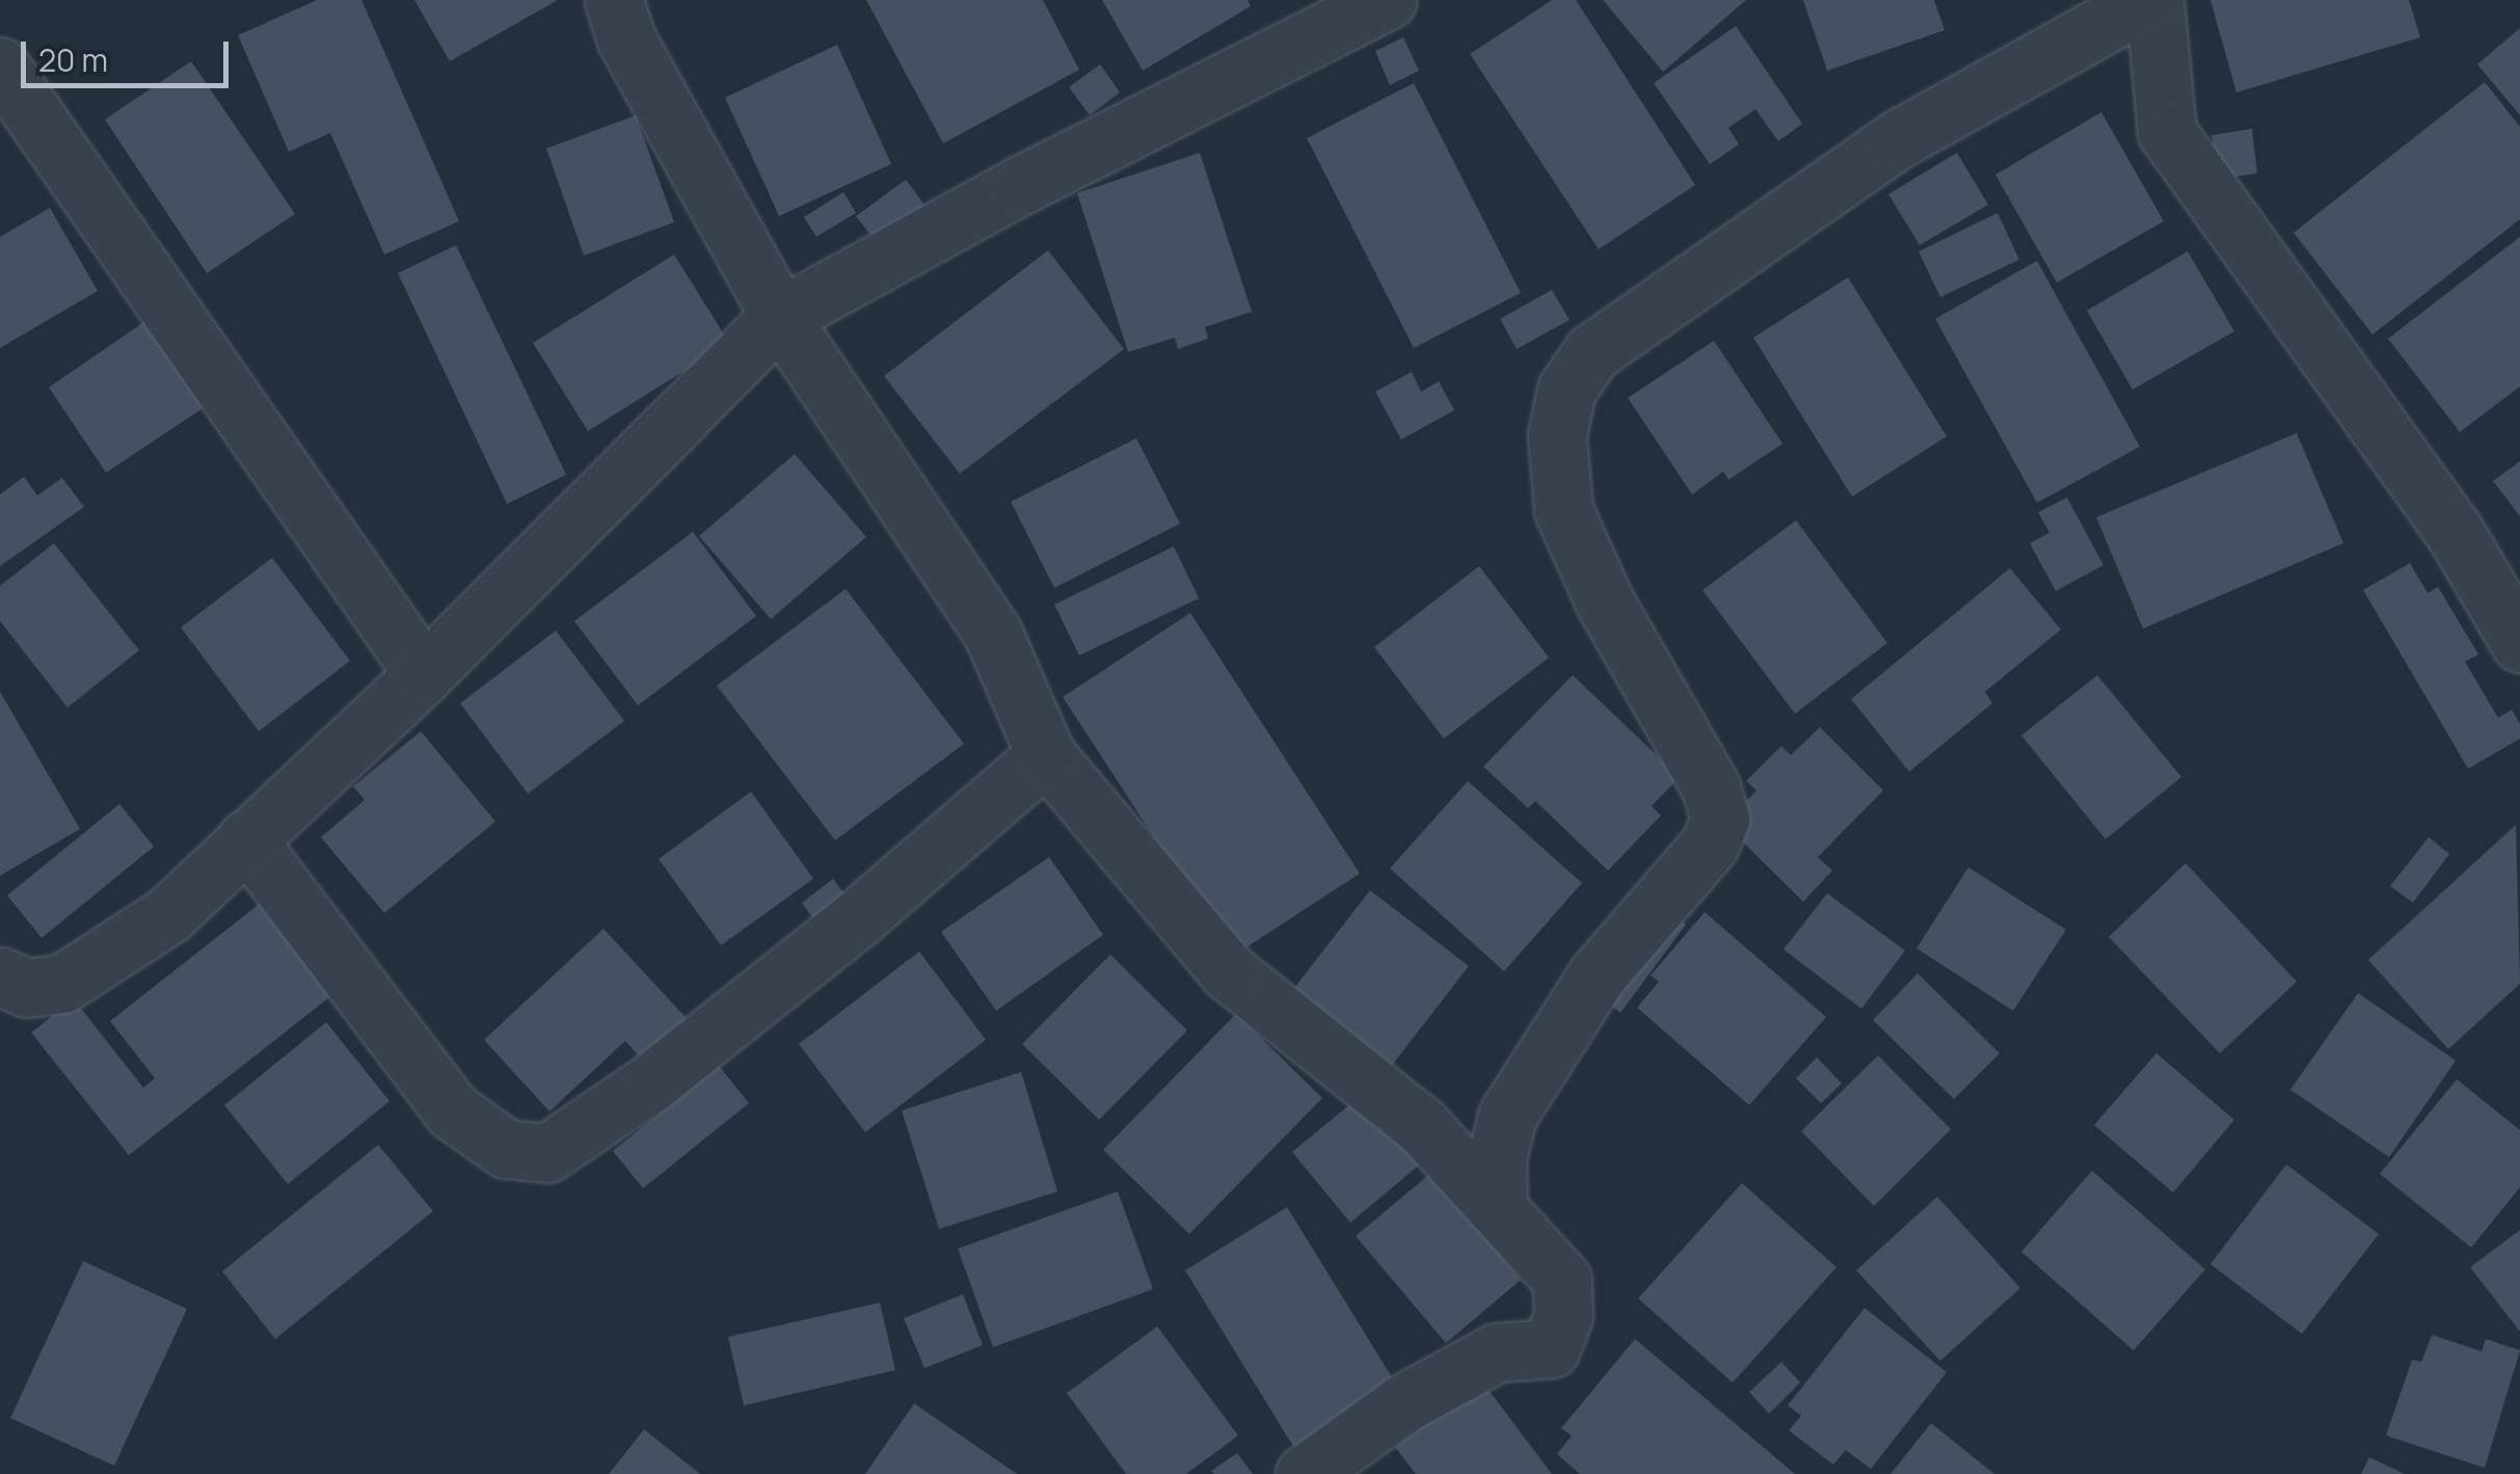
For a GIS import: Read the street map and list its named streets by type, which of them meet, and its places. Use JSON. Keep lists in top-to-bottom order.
{
  "scale_bar": "20 m"
}
